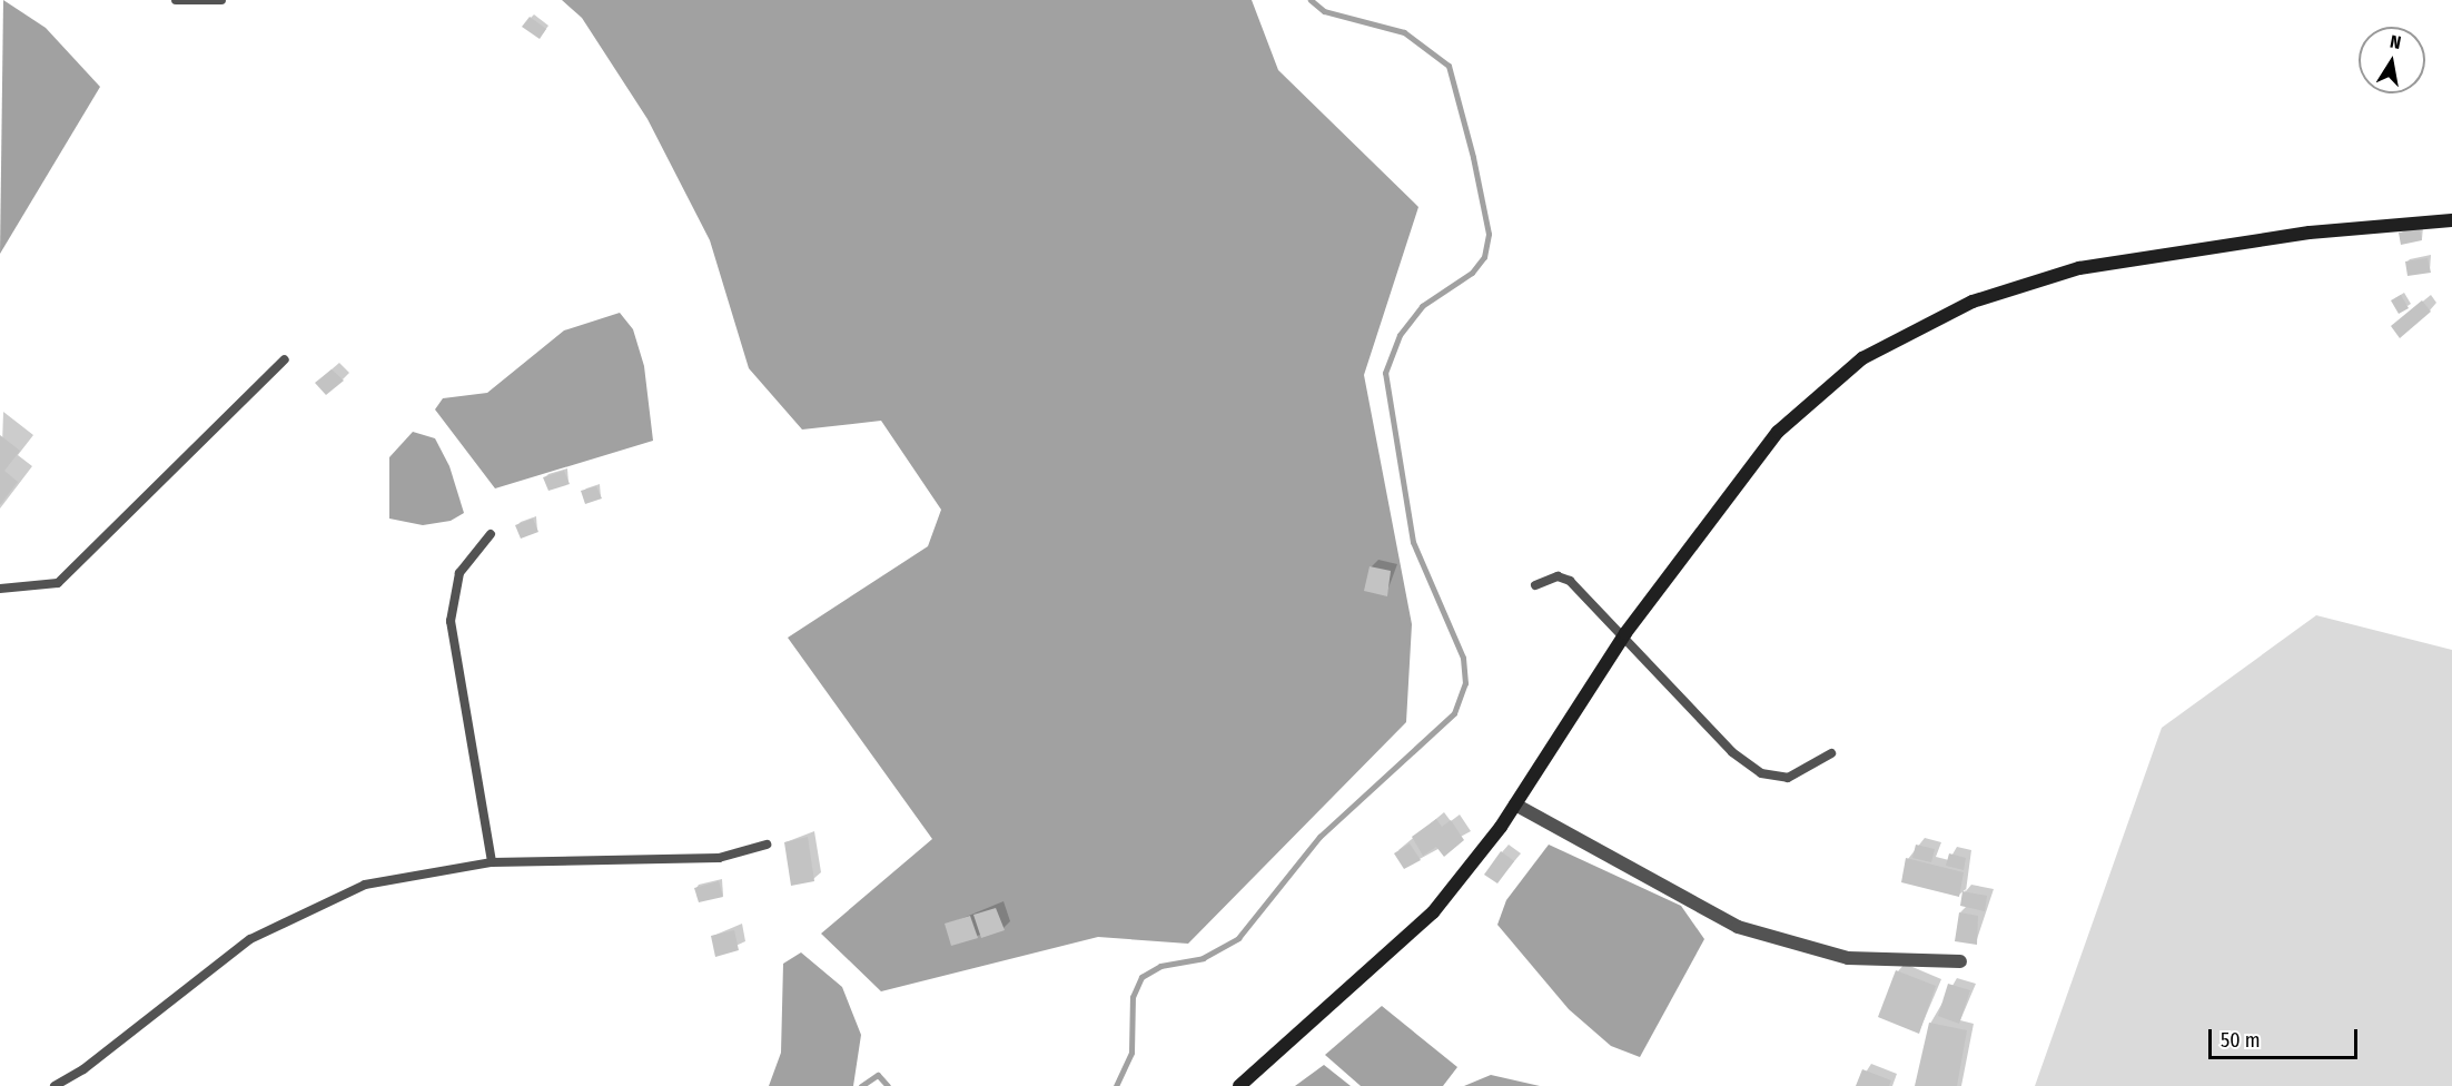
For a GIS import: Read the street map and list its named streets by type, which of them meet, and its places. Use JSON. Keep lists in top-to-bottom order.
{
  "scale_bar": "50 m",
  "north": "top"
}
